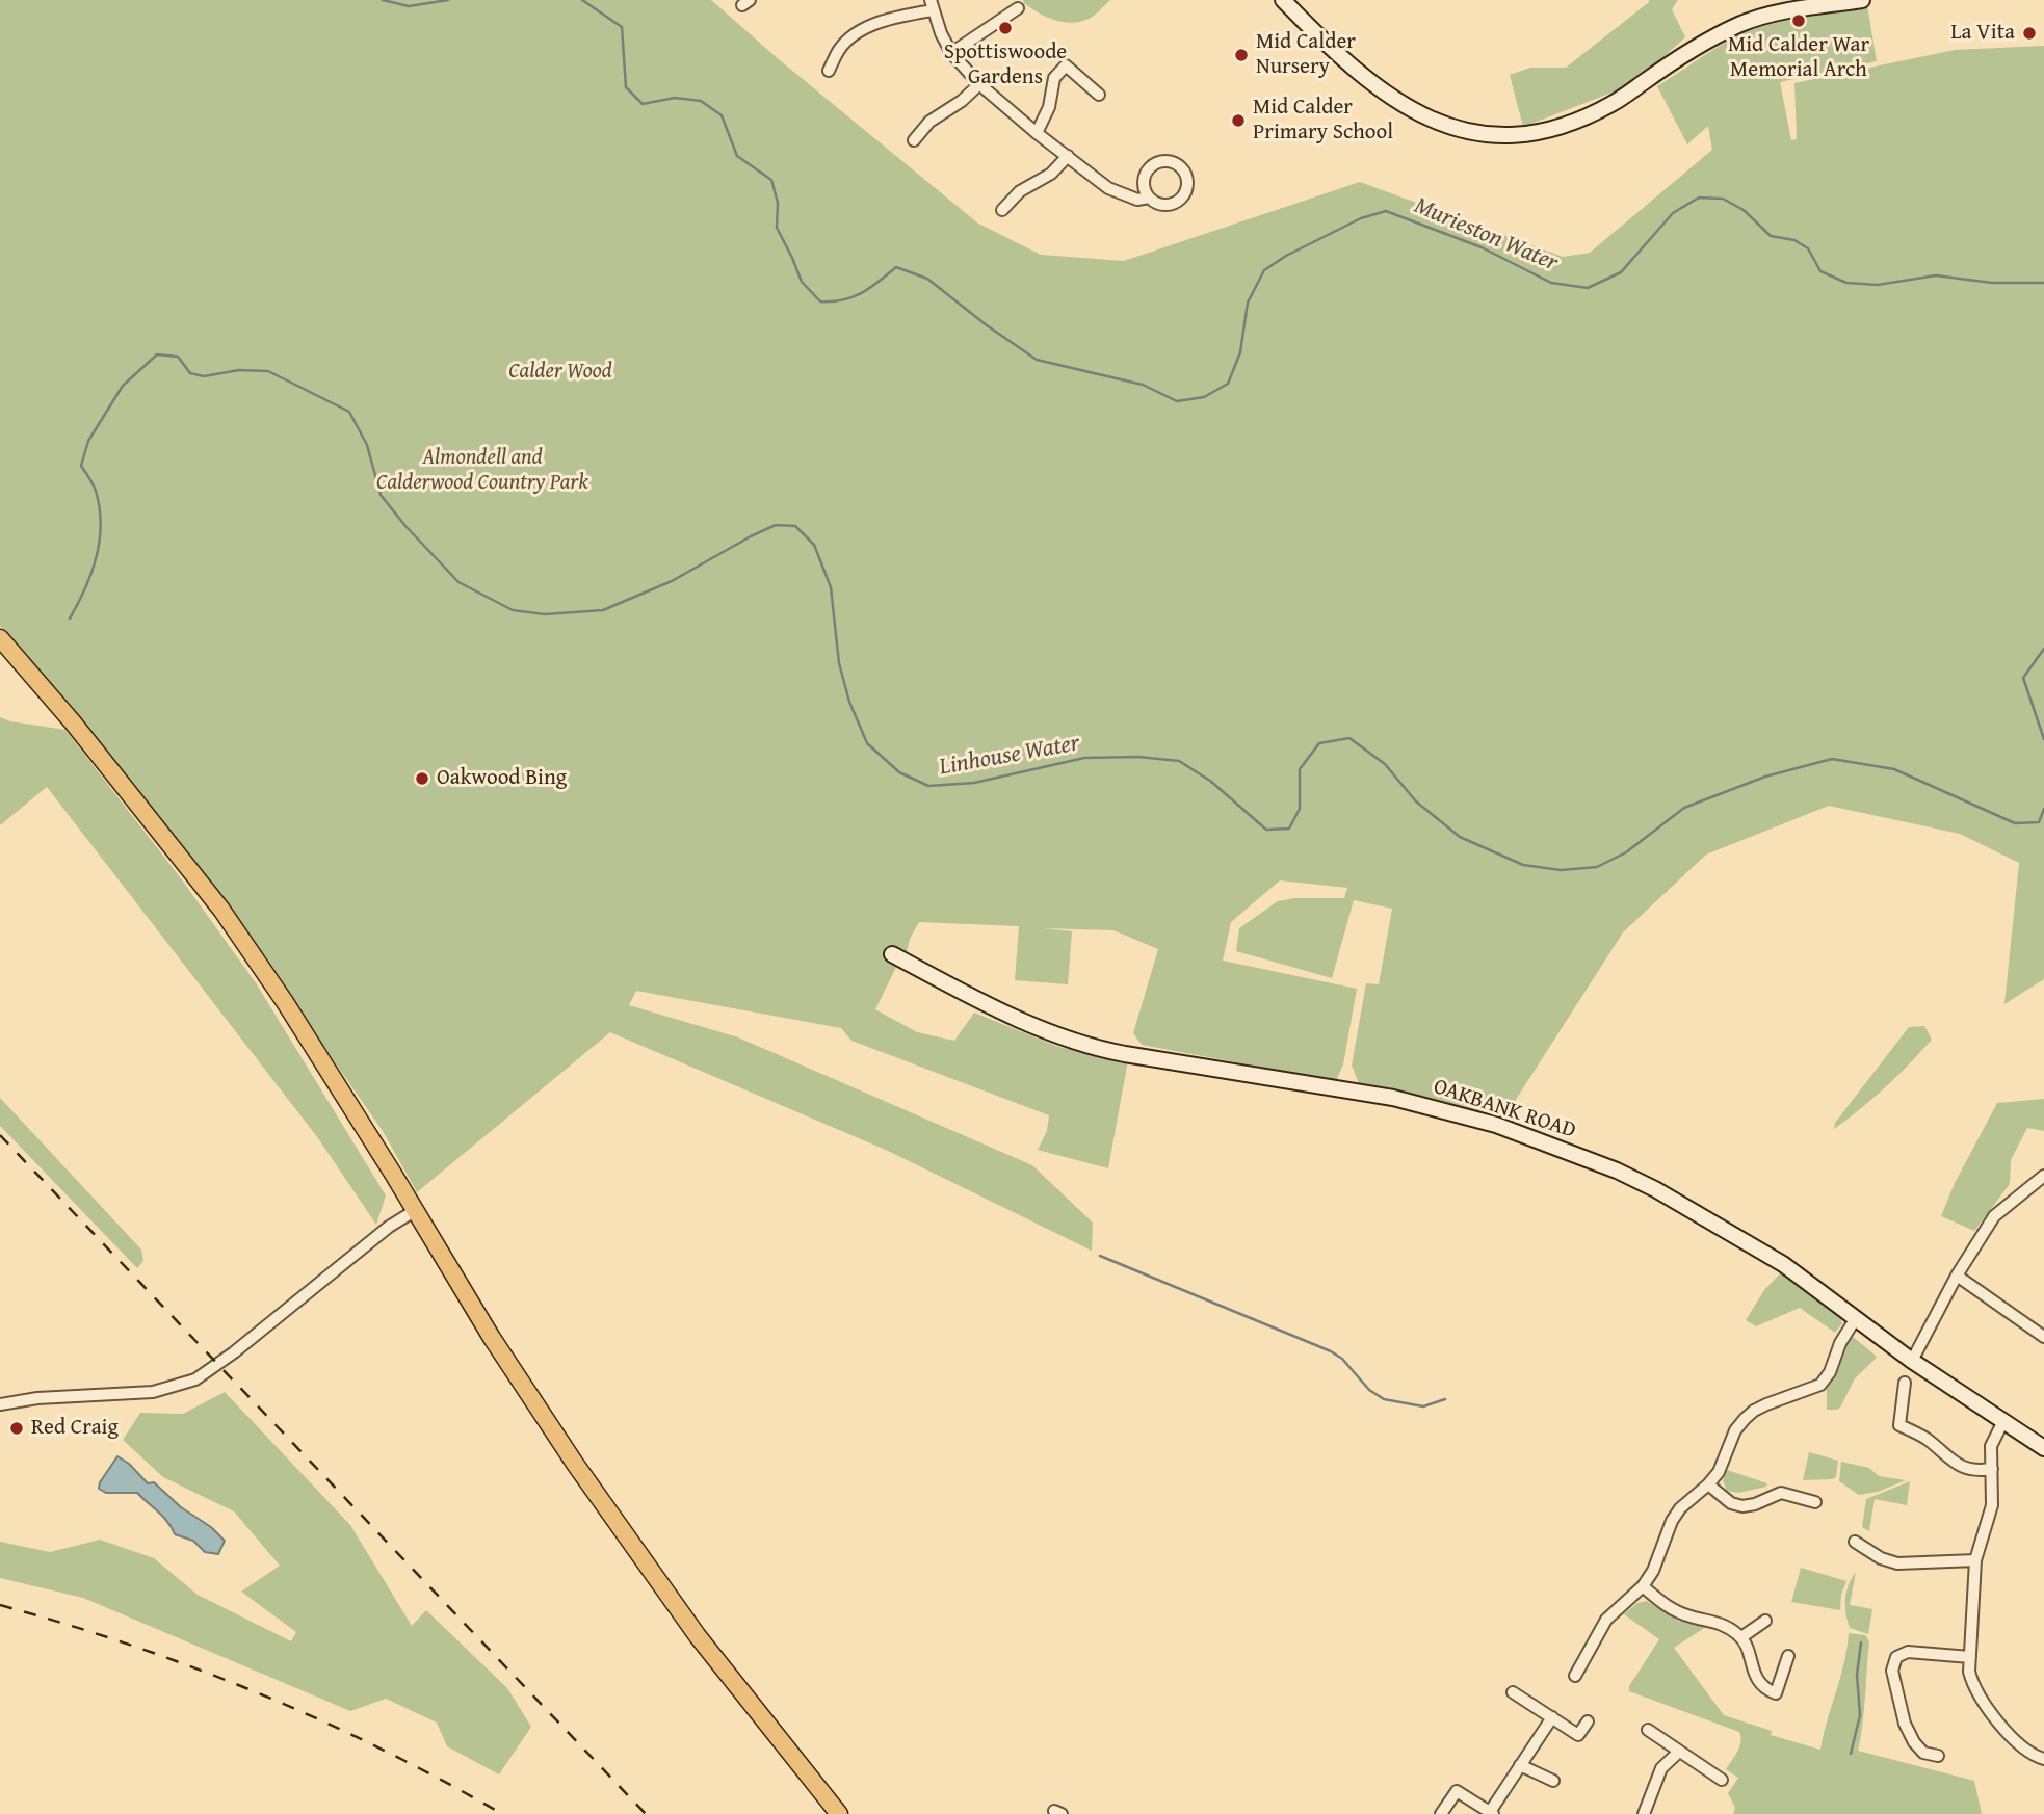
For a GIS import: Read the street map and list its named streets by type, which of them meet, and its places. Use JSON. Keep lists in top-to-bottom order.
{
  "streets": {
    "street": ["OAKBANK ROAD"]
  },
  "water": ["Murieston Water", "Linhouse Water"],
  "parks": ["Calder Wood", "Almondell and Calderwood Country Park"],
  "places": [
    "Mid Calder War Memorial Arch",
    "Spottiswoode Gardens",
    "La Vita",
    "Mid Calder Nursery",
    "Mid Calder Primary School",
    "Oakwood Bing",
    "Red Craig"
  ]
}
